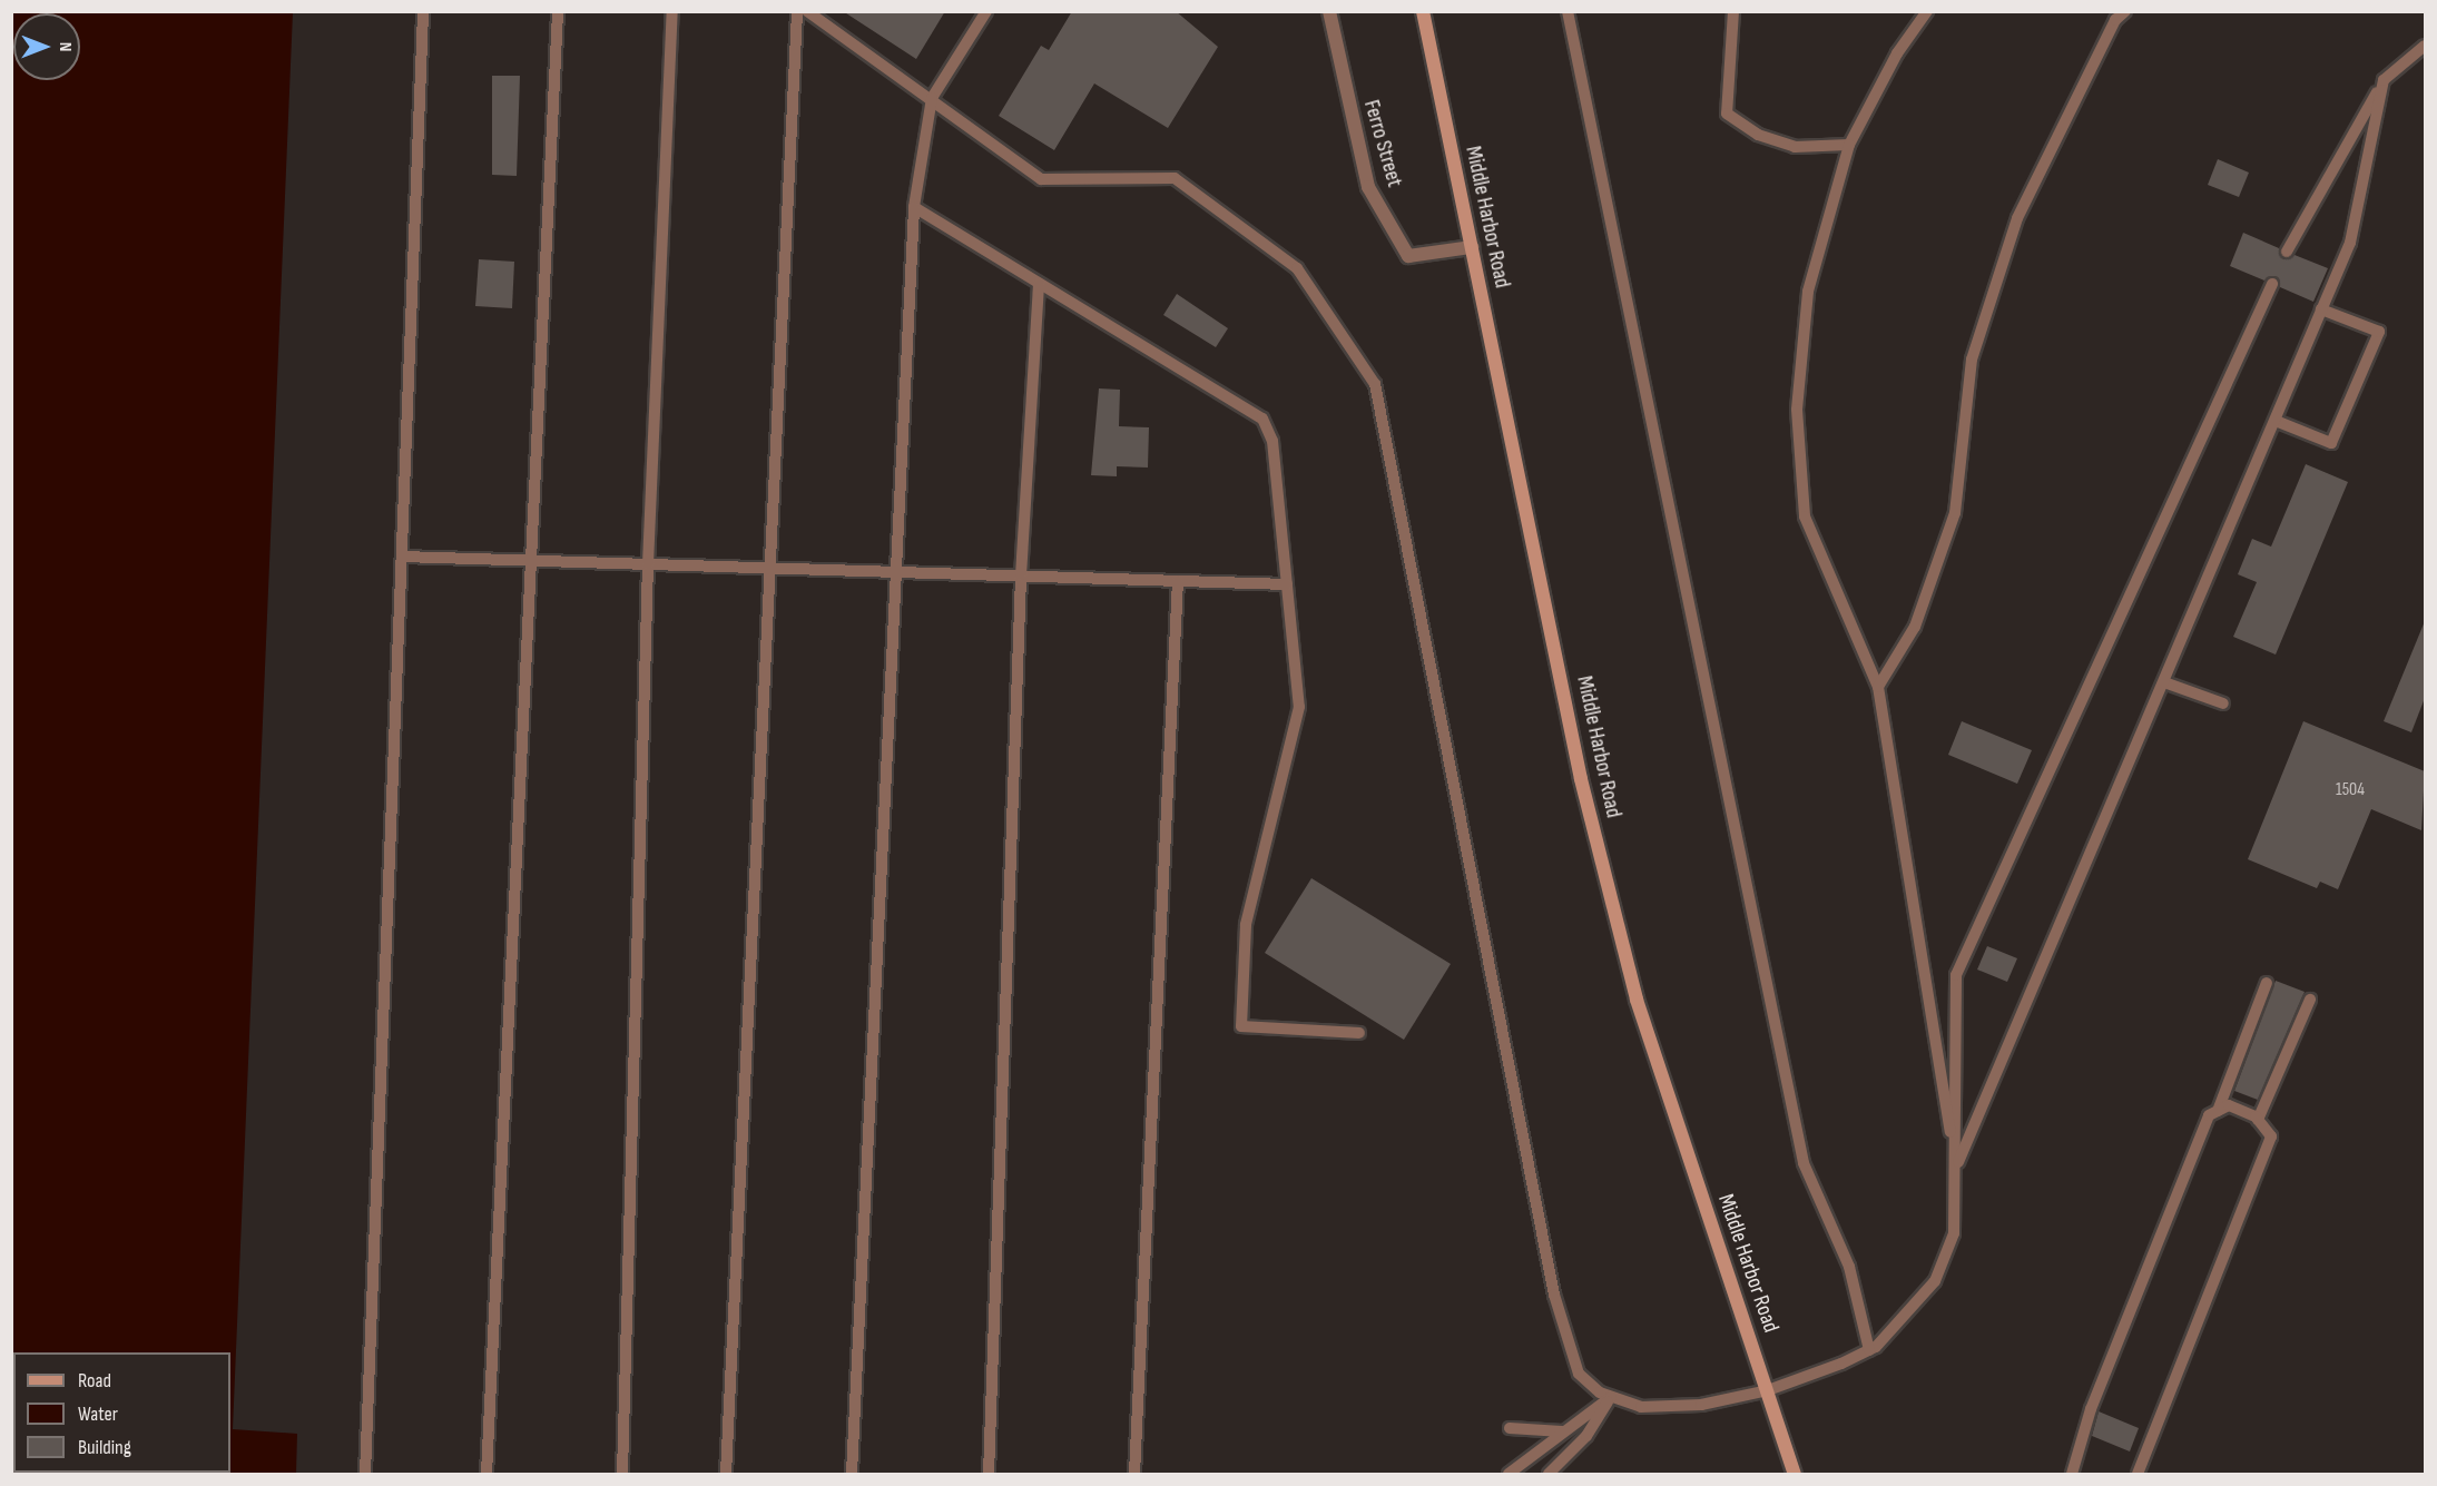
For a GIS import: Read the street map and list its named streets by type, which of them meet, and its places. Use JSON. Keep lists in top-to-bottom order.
{
  "streets": {
    "main road": ["Middle Harbor Road"],
    "street": ["Ferro Street"]
  },
  "crossings": [
    ["Ferro Street", "Middle Harbor Road"]
  ],
  "house_numbers": ["1504"],
  "legend": ["Road", "Water", "Building"],
  "north": "right"
}
